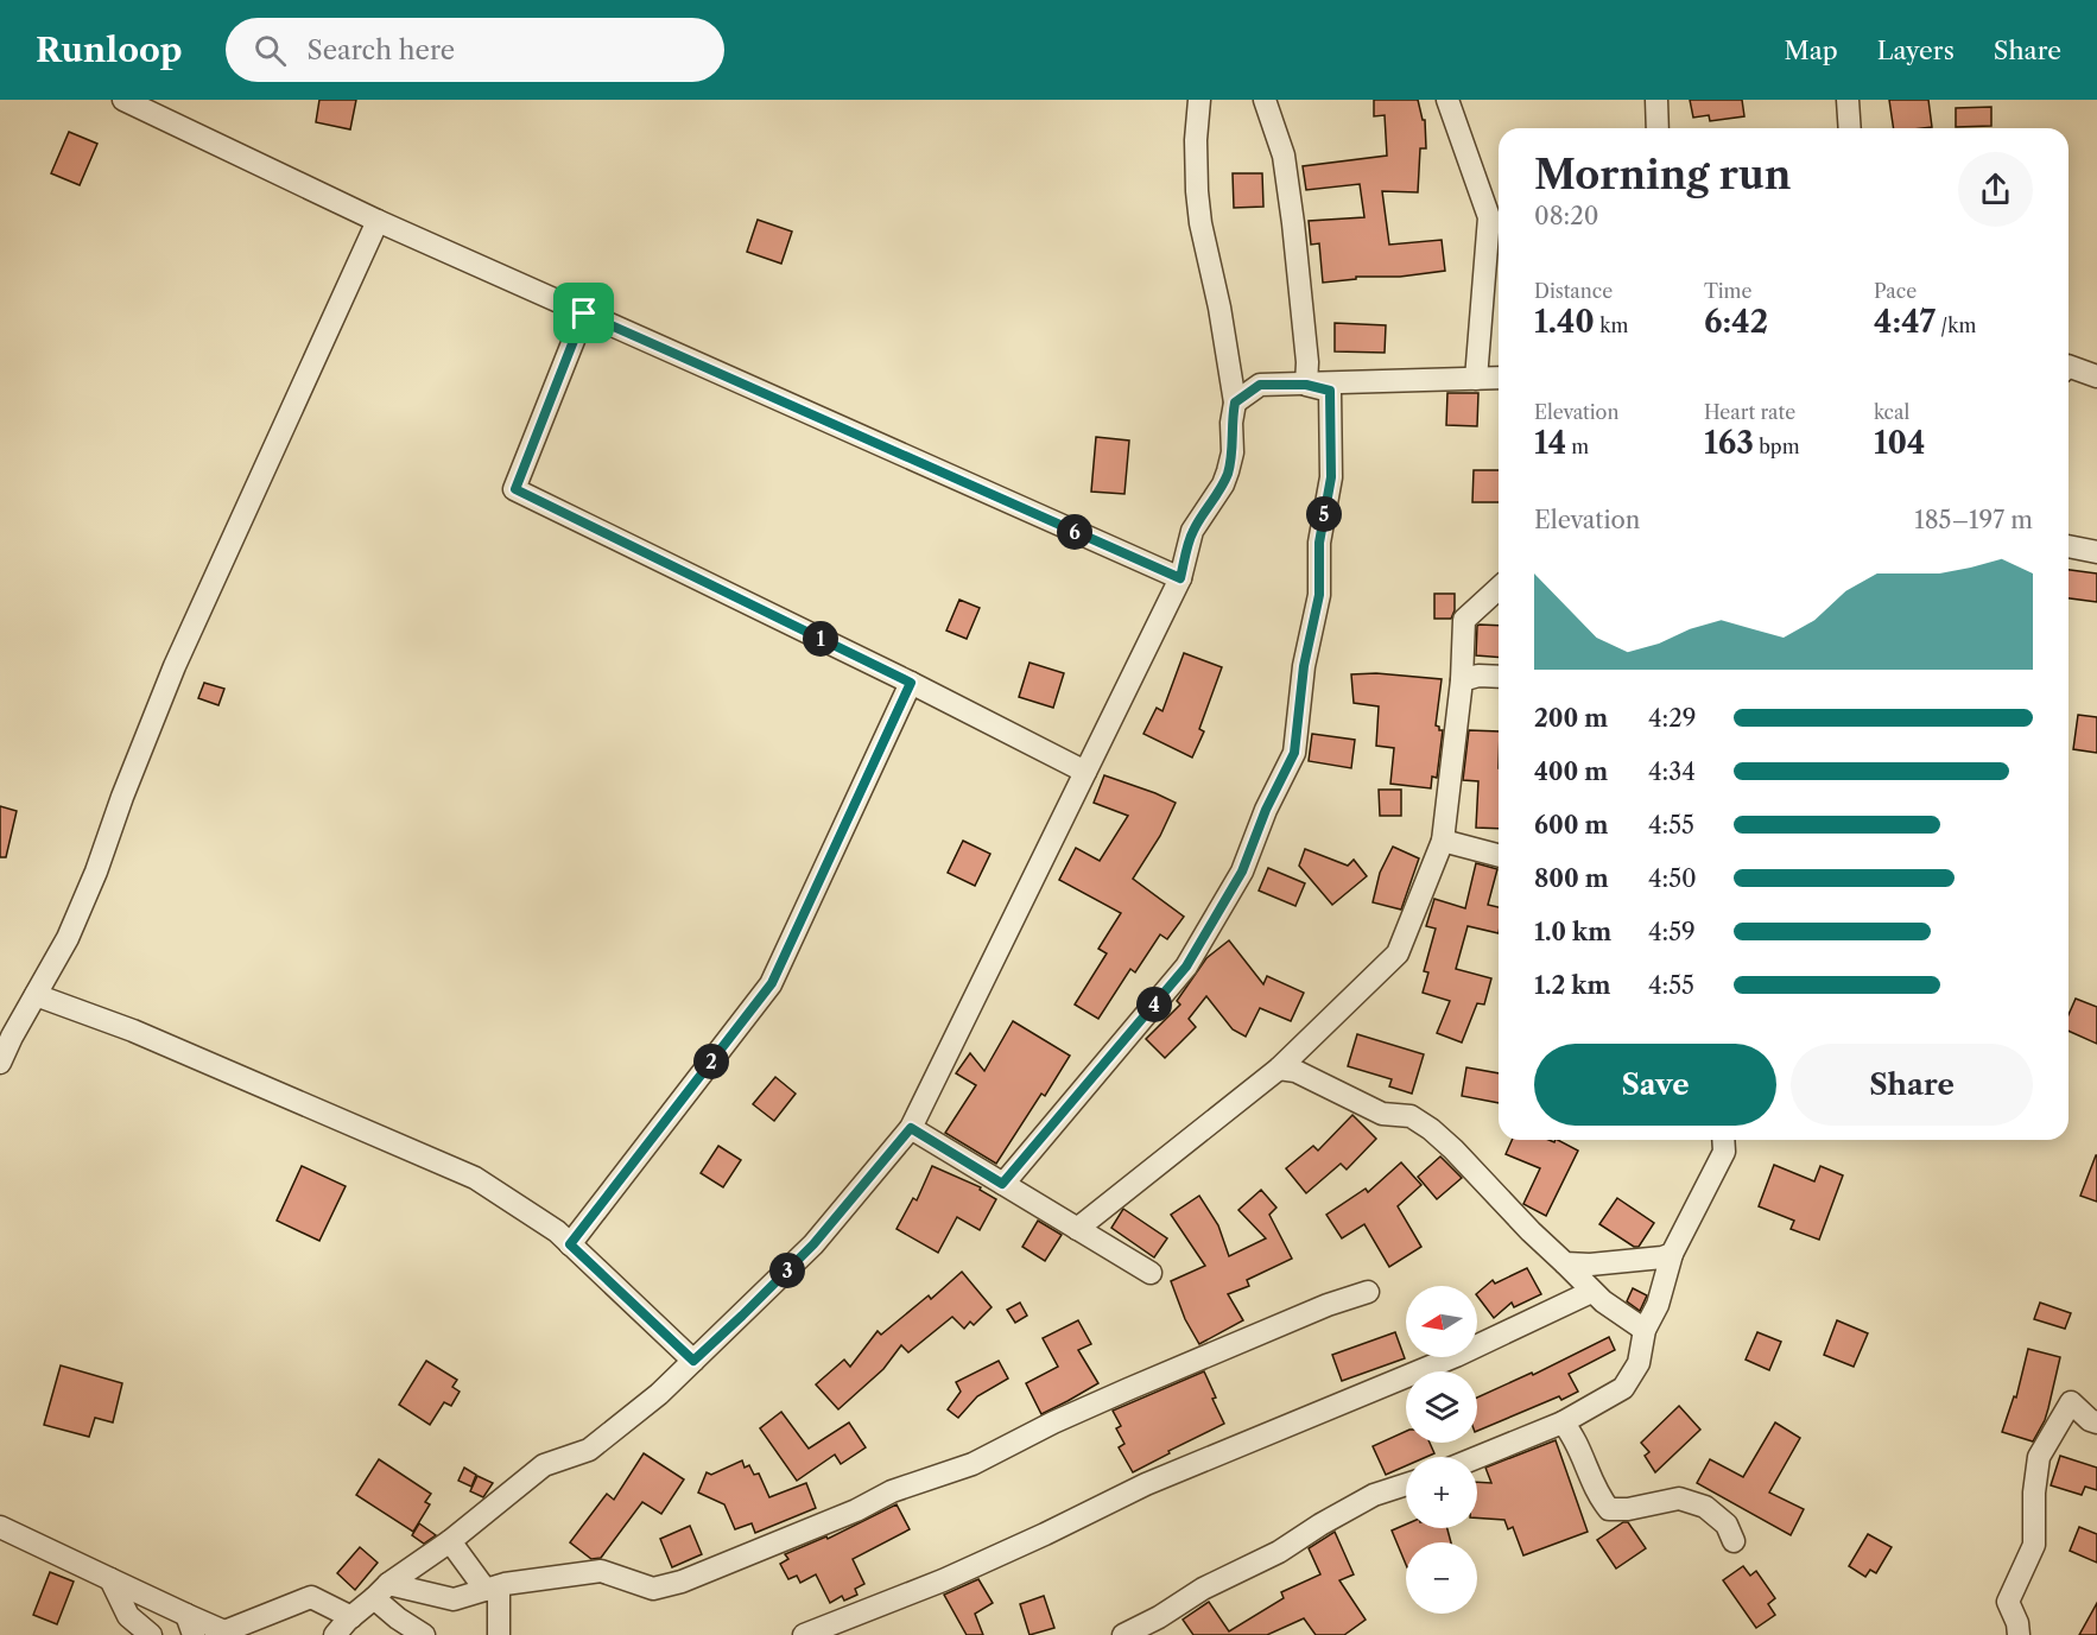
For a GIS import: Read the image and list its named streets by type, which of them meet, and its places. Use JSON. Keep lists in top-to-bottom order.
{
  "north": "left",
  "page": {
    "header": "Runloop",
    "search": "Search here",
    "nav": ["Map", "Layers", "Share"],
    "heading": ["Morning run", "08:20"],
    "stats": [
      ["Distance", "1.40 km"],
      ["Time", "6:42"],
      ["Pace", "4:47 /km"],
      ["Elevation", "14 m"],
      ["Heart rate", "163 bpm"],
      ["kcal", "104"]
    ],
    "chart": ["Elevation", "185–197 m"],
    "pins": [
      "5",
      "6",
      "1",
      "4",
      "2",
      "3"
    ],
    "list": [
      {
        "name": "200 m",
        "note": "4:29"
      },
      {
        "name": "400 m",
        "note": "4:34"
      },
      {
        "name": "600 m",
        "note": "4:55"
      },
      {
        "name": "800 m",
        "note": "4:50"
      },
      {
        "name": "1.0 km",
        "note": "4:59"
      },
      {
        "name": "1.2 km",
        "note": "4:55"
      }
    ],
    "buttons": ["Save", "Share"],
    "map_buttons": ["+", "−"]
  }
}
